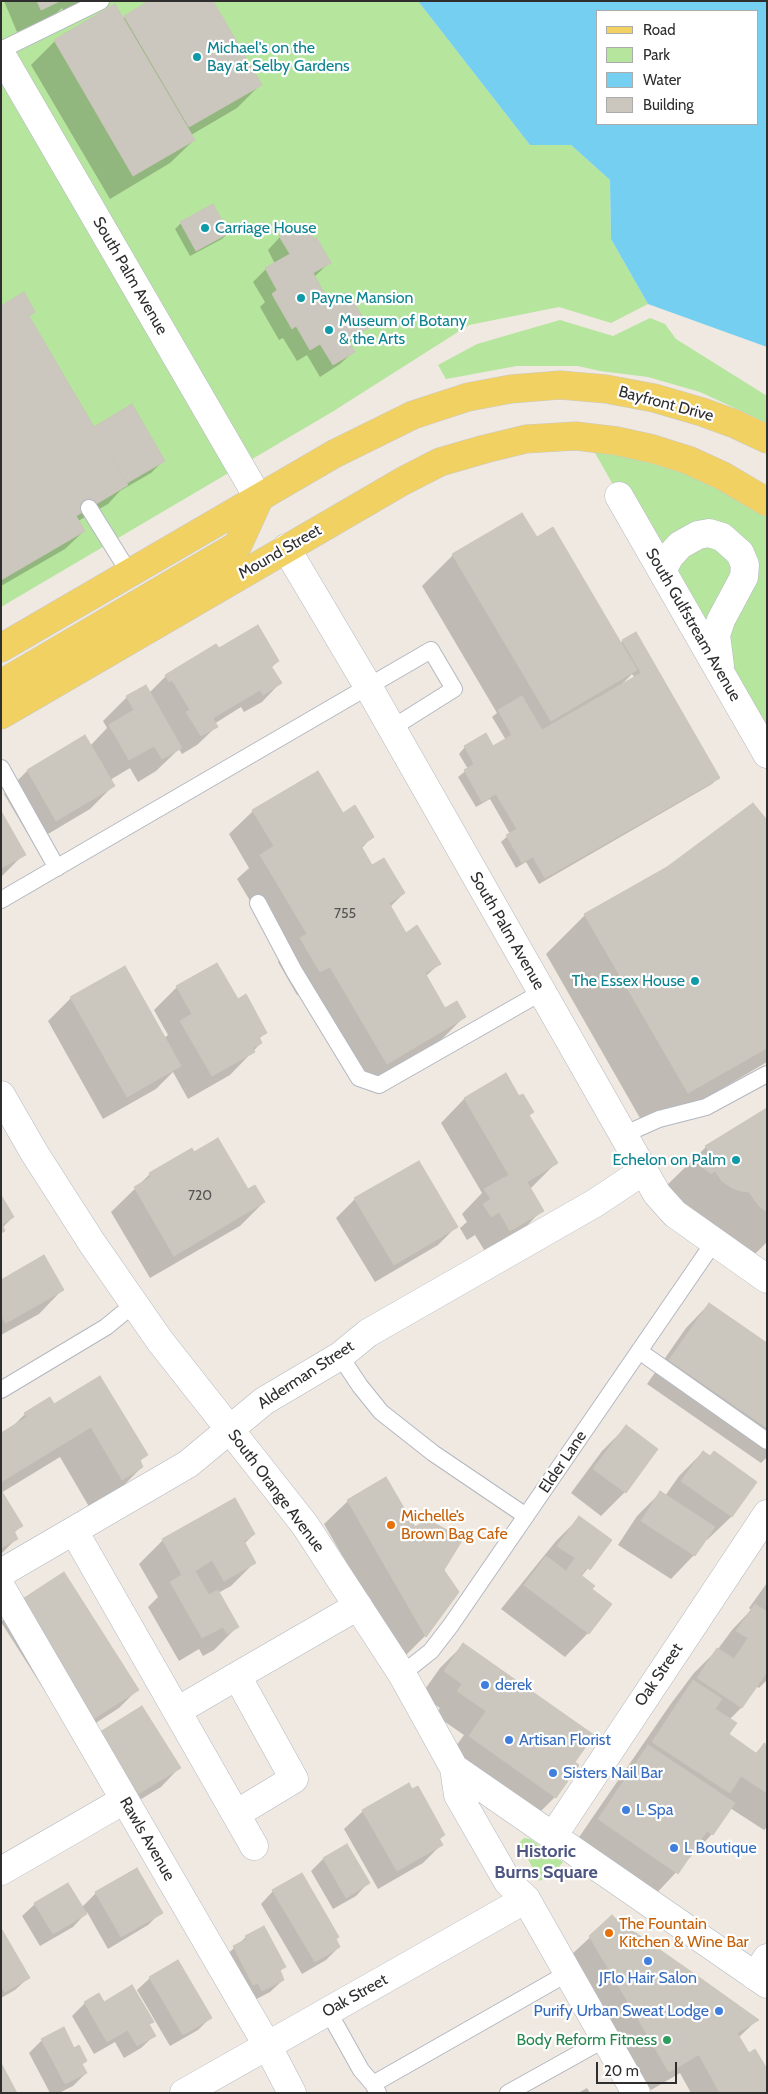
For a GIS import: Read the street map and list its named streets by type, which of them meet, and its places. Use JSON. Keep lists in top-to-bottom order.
{
  "streets": {
    "main road": ["Bayfront Drive", "Mound Street"],
    "street": [
      "South Palm Avenue",
      "South Gulfstream Avenue",
      "Alderman Street",
      "South Orange Avenue",
      "Oak Street",
      "Rawls Avenue"
    ],
    "lane": ["Elder Lane"]
  },
  "crossings": [
    ["South Palm Avenue", "Bayfront Drive"],
    ["South Palm Avenue", "Mound Street"],
    ["South Palm Avenue", "Alderman Street"],
    ["South Palm Avenue", "Elder Lane"],
    ["Alderman Street", "South Orange Avenue"],
    ["Elder Lane", "South Orange Avenue"],
    ["South Orange Avenue", "Oak Street"],
    ["Oak Street", "Rawls Avenue"]
  ],
  "districts": ["Historic Burns Square"],
  "places": [
    "Michael's on the Bay at Selby Gardens",
    "Carriage House",
    "Payne Mansion",
    "Museum of Botany & the Arts",
    "The Essex House",
    "Echelon on Palm",
    "Michelle’s Brown Bag Cafe",
    "derek",
    "Artisan Florist",
    "Sisters Nail Bar",
    "L Spa",
    "L Boutique",
    "The Fountain Kitchen & Wine Bar",
    "JFlo Hair Salon",
    "Purify Urban Sweat Lodge",
    "Body Reform Fitness"
  ],
  "house_numbers": ["755", "720"],
  "legend": [
    "Road",
    "Park",
    "Water",
    "Building"
  ],
  "scale_bar": "20 m"
}
